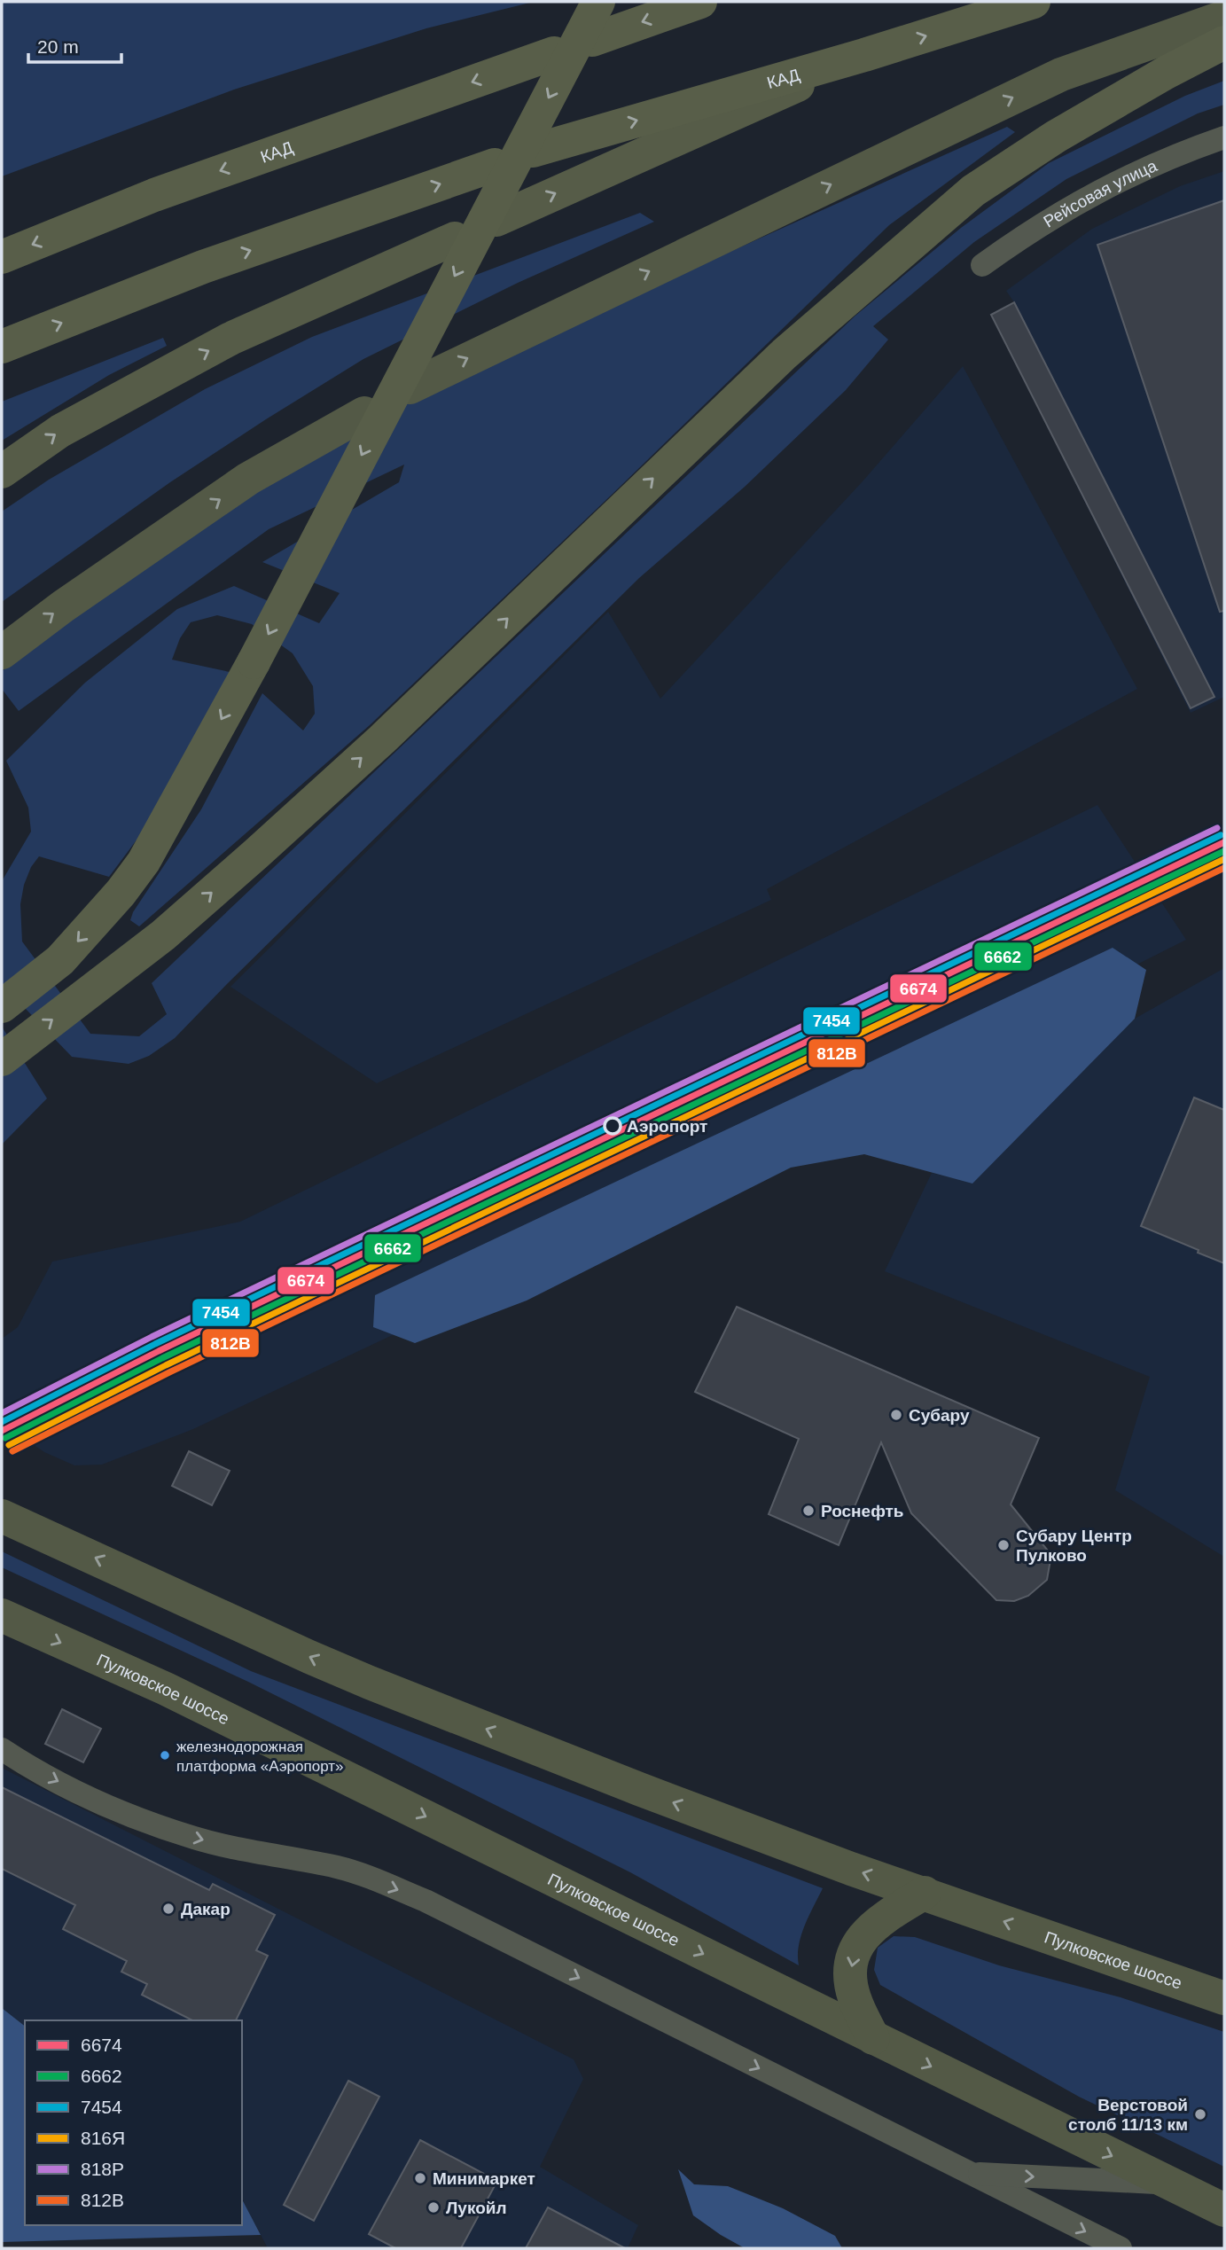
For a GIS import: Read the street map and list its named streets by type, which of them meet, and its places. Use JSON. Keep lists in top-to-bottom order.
{
  "streets": {
    "highway": ["КАД"],
    "main road": ["Пулковское шоссе"],
    "street": ["Рейсовая улица"]
  },
  "places": [
    "Аэропорт",
    "Субару",
    "Роснефть",
    "Субару Центр Пулково",
    "железнодорожная платформа «Аэропорт»",
    "Дакар",
    "Верстовой столб 11/13 км",
    "Минимаркет",
    "Лукойл"
  ],
  "lines": [
    "transit line 818Р",
    "transit line 7454",
    "transit line 6674",
    "transit line 6662",
    "transit line 816Я",
    "transit line 812В"
  ],
  "legend": [
    "6674",
    "6662",
    "7454",
    "816Я",
    "818Р",
    "812В"
  ],
  "scale_bar": "20 m"
}
